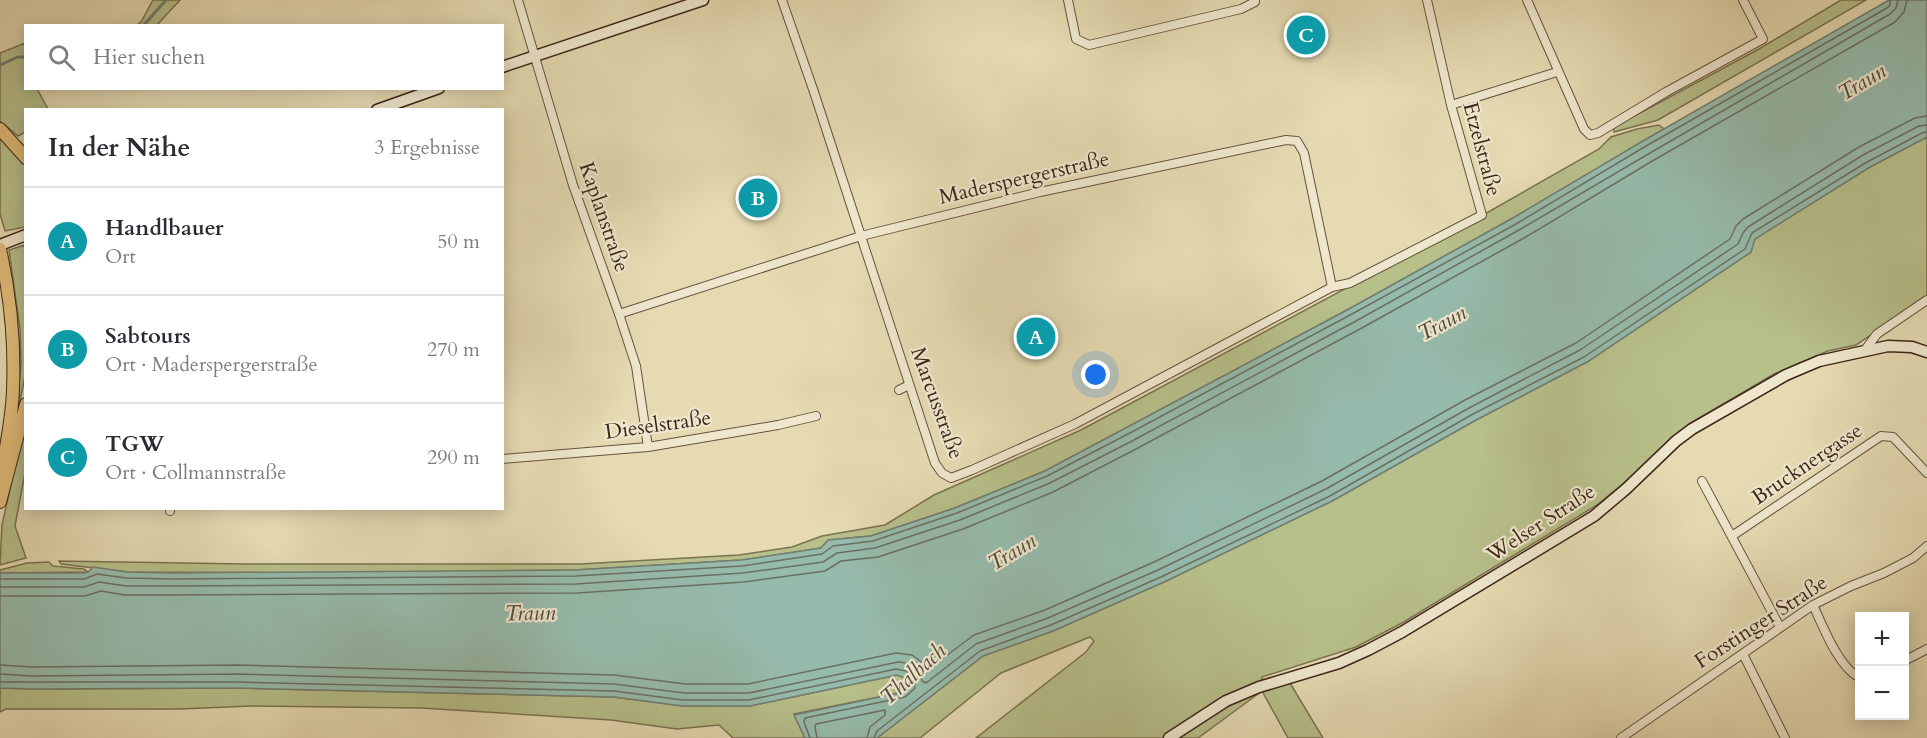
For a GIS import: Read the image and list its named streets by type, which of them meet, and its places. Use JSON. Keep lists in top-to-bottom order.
{
  "streets": {
    "main road": ["Welser Straße"],
    "street": [
      "Etzelstraße",
      "Maderspergerstraße",
      "Kaplanstraße",
      "Marcusstraße",
      "Dieselstraße",
      "Brucknergasse",
      "Forstinger Straße"
    ]
  },
  "crossings": [
    ["Etzelstraße", "Maderspergerstraße"],
    ["Etzelstraße", "Marcusstraße"],
    ["Maderspergerstraße", "Kaplanstraße"],
    ["Maderspergerstraße", "Marcusstraße"],
    ["Kaplanstraße", "Dieselstraße"]
  ],
  "water": ["Traun", "Thalbach"],
  "page": {
    "pins": ["C", "B", "A"],
    "search": "Hier suchen",
    "heading": ["In der Nähe", "3 Ergebnisse"],
    "list": [
      {
        "mark": "A",
        "name": "Handlbauer",
        "note": "Ort",
        "value": "50 m"
      },
      {
        "mark": "B",
        "name": "Sabtours",
        "note": "Ort · Maderspergerstraße",
        "value": "270 m"
      },
      {
        "mark": "C",
        "name": "TGW",
        "note": "Ort · Collmannstraße",
        "value": "290 m"
      }
    ],
    "map_buttons": ["+", "−"]
  }
}
